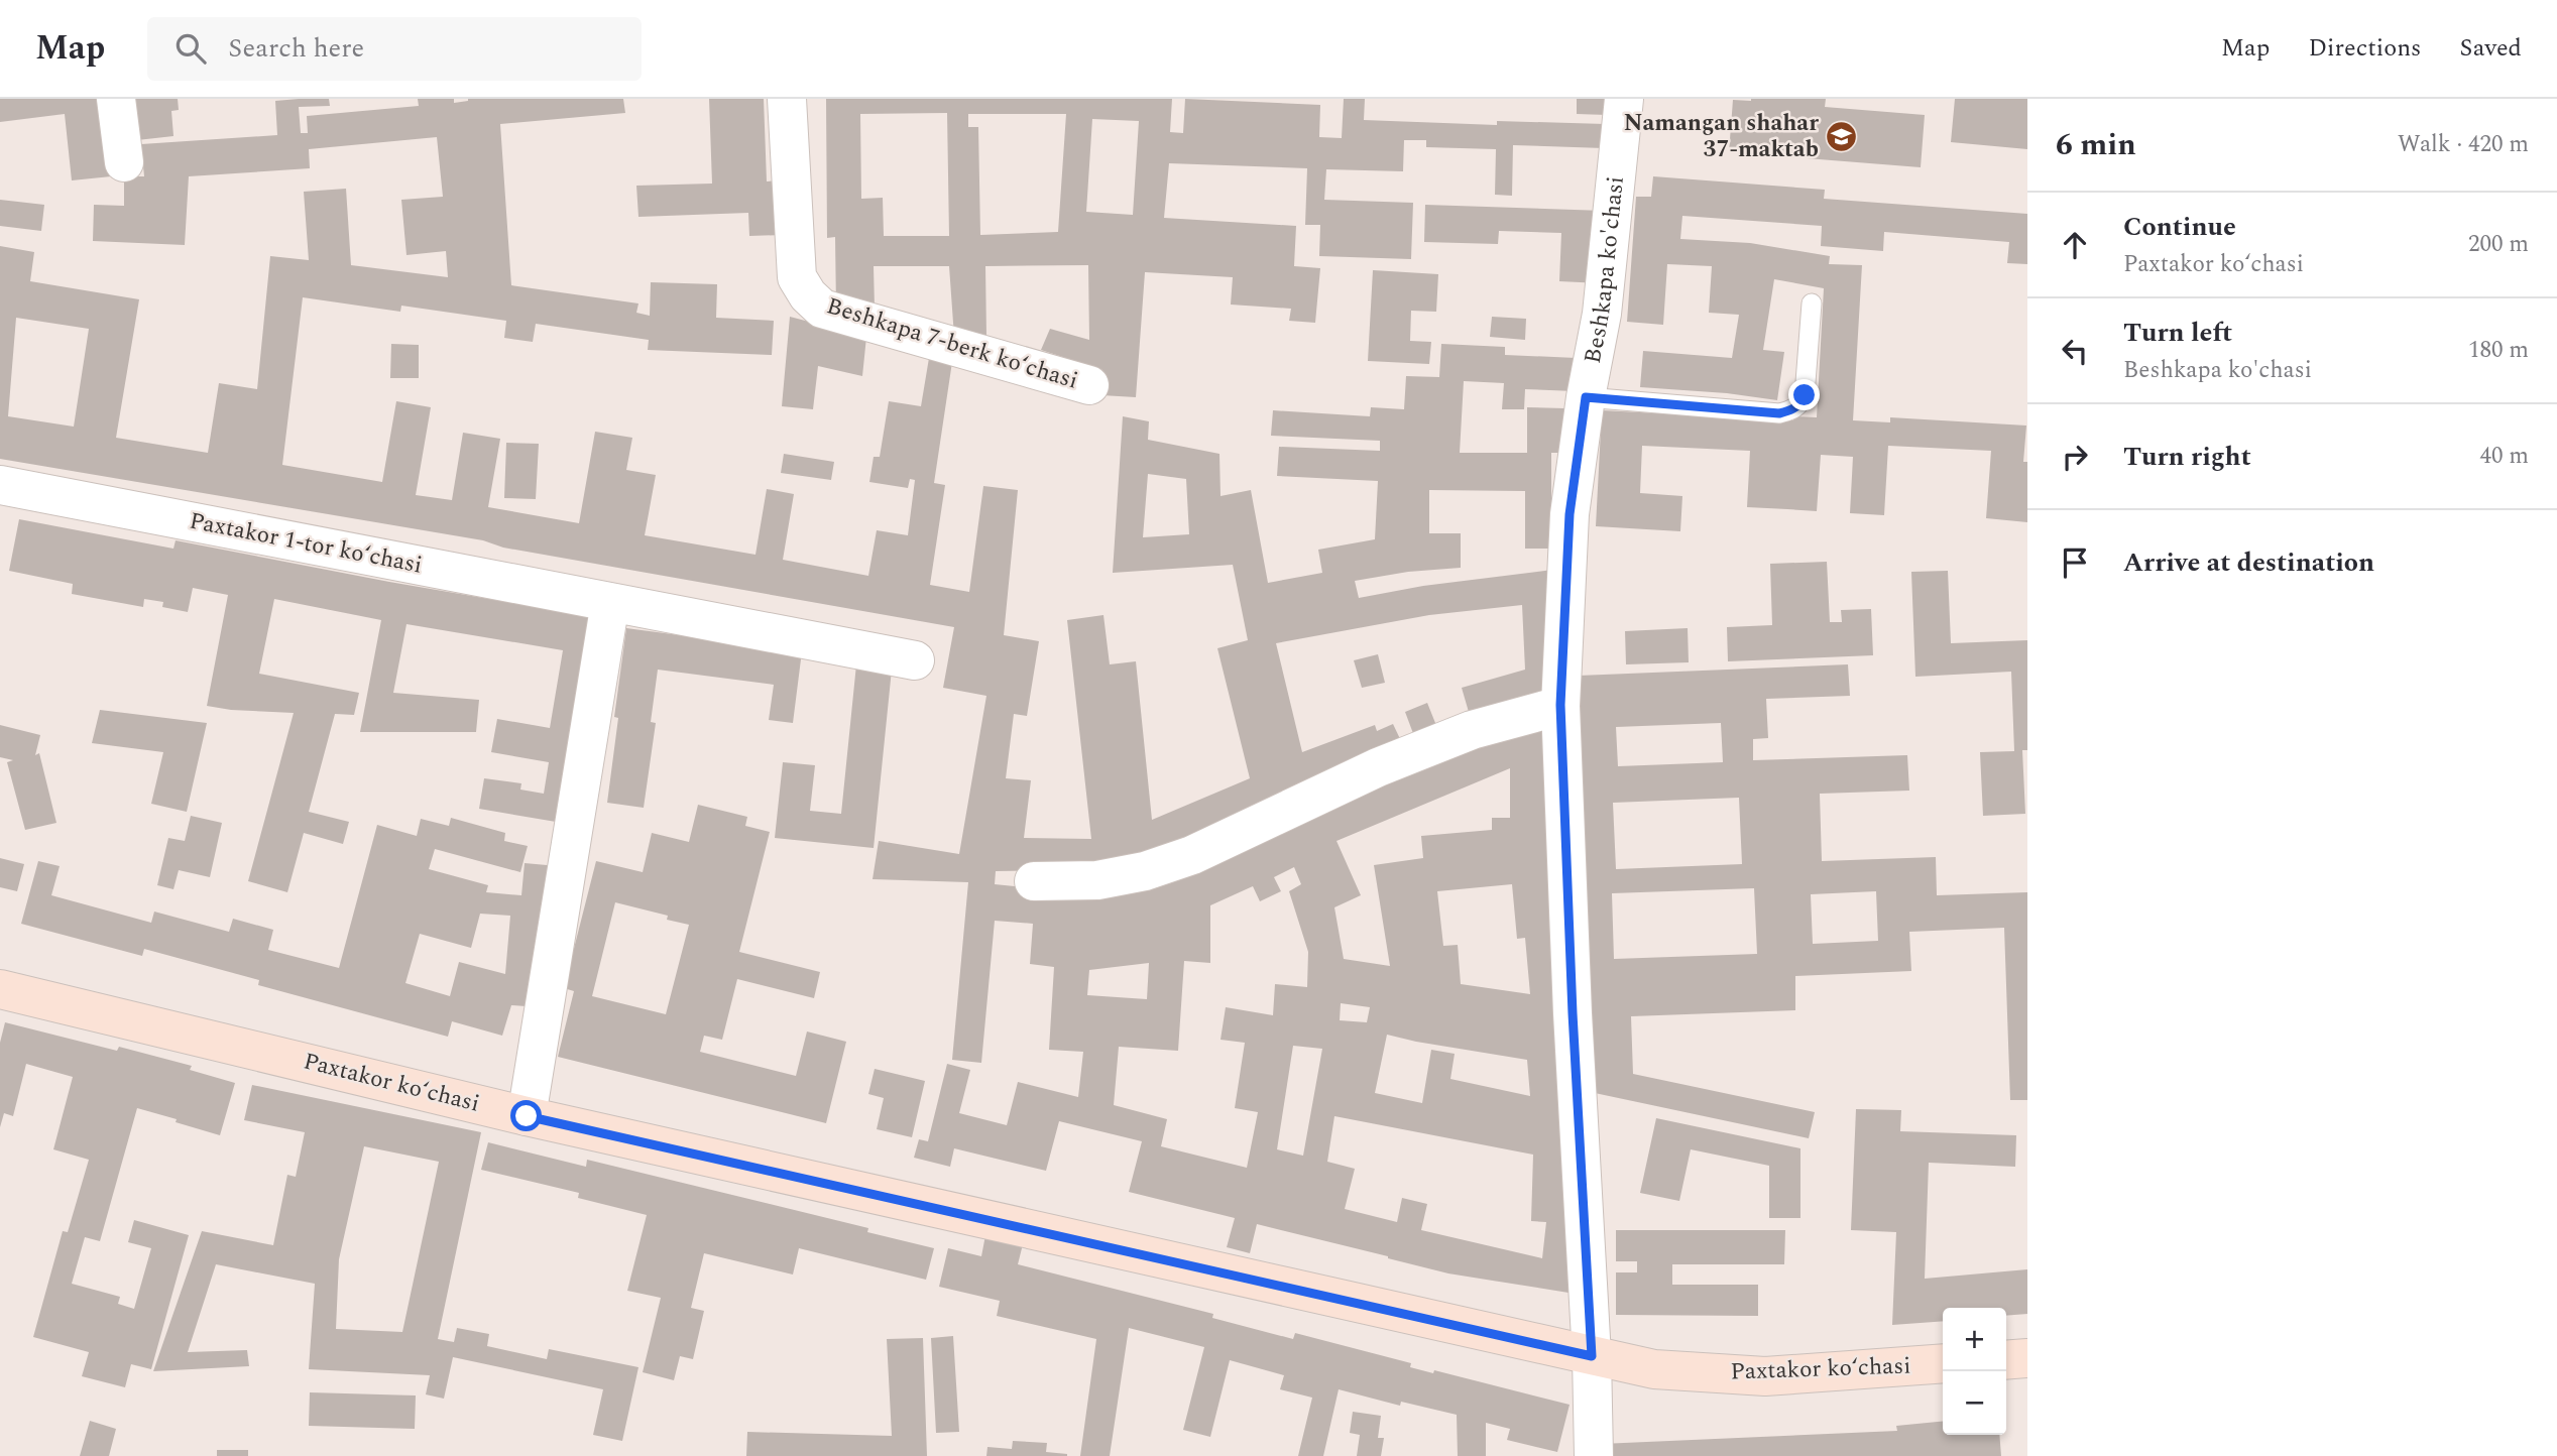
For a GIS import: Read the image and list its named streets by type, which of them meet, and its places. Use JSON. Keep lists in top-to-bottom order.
{
  "streets": {
    "main road": ["Paxtakor koʻchasi"],
    "street": ["Beshkapa ko'chasi", "Beshkapa 7-berk koʻchasi", "Paxtakor 1-tor koʻchasi"]
  },
  "crossings": [
    ["Beshkapa ko'chasi", "Paxtakor koʻchasi"]
  ],
  "places": {
    "school or university": ["Namangan shahar 37-maktab"]
  },
  "page": {
    "header": "Map",
    "search": "Search here",
    "nav": ["Map", "Directions", "Saved"],
    "heading": ["6 min", "Walk · 420 m"],
    "list": [
      ["Continue", "Paxtakor koʻchasi", "200 m"],
      ["Turn left", "Beshkapa ko'chasi", "180 m"],
      ["Turn right", "40 m"],
      "Arrive at destination"
    ],
    "map_buttons": ["+", "−"]
  }
}
